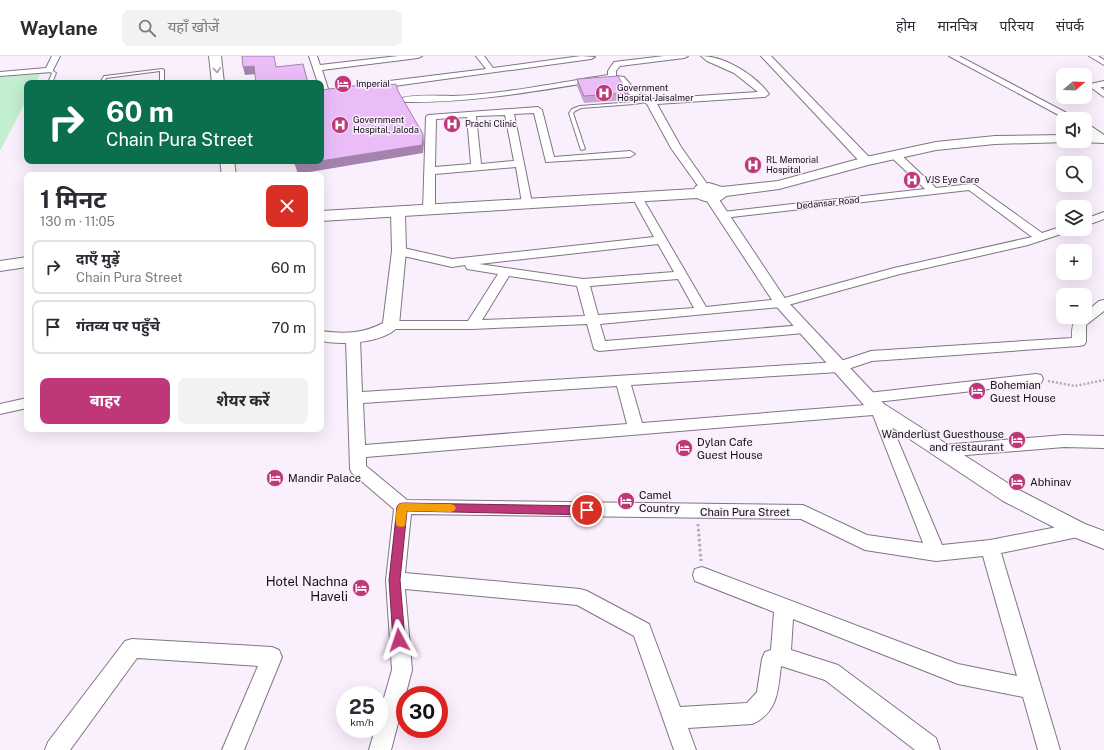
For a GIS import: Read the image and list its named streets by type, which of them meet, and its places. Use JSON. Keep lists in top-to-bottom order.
{
  "streets": {
    "street": ["Dedansar Road", "Chain Pura Street"]
  },
  "places": {
    "hotel": [
      "Imperial",
      "Bohemian Guest House",
      "Wanderlust Guesthouse and restaurant",
      "Dylan Cafe Guest House",
      "Mandir Palace",
      "Abhinav",
      "Camel Country",
      "Hotel Nachna Haveli"
    ],
    "hospital": [
      "Government Hospital Jaisalmer",
      "Prachi Clinic",
      "Government Hospital, Jaloda",
      "RL Memorial Hospital",
      "VJS Eye Care"
    ]
  },
  "north": "right",
  "page": {
    "header": "Waylane",
    "search": "यहाँ खोजें",
    "nav": [
      "होम",
      "मानचित्र",
      "परिचय",
      "संपर्क"
    ],
    "map_buttons": ["+", "−"],
    "turn": ["60 m", "Chain Pura Street"],
    "heading": ["1 मिनट", "130 m · 11:05"],
    "list": [
      {
        "name": "दाएँ मुड़ें",
        "note": "Chain Pura Street",
        "value": "60 m"
      },
      {
        "name": "गंतव्य पर पहुँचे",
        "value": "70 m"
      }
    ],
    "buttons": ["बाहर", "शेयर करें"],
    "speed": "25 km/h",
    "limit": "30"
  }
}
